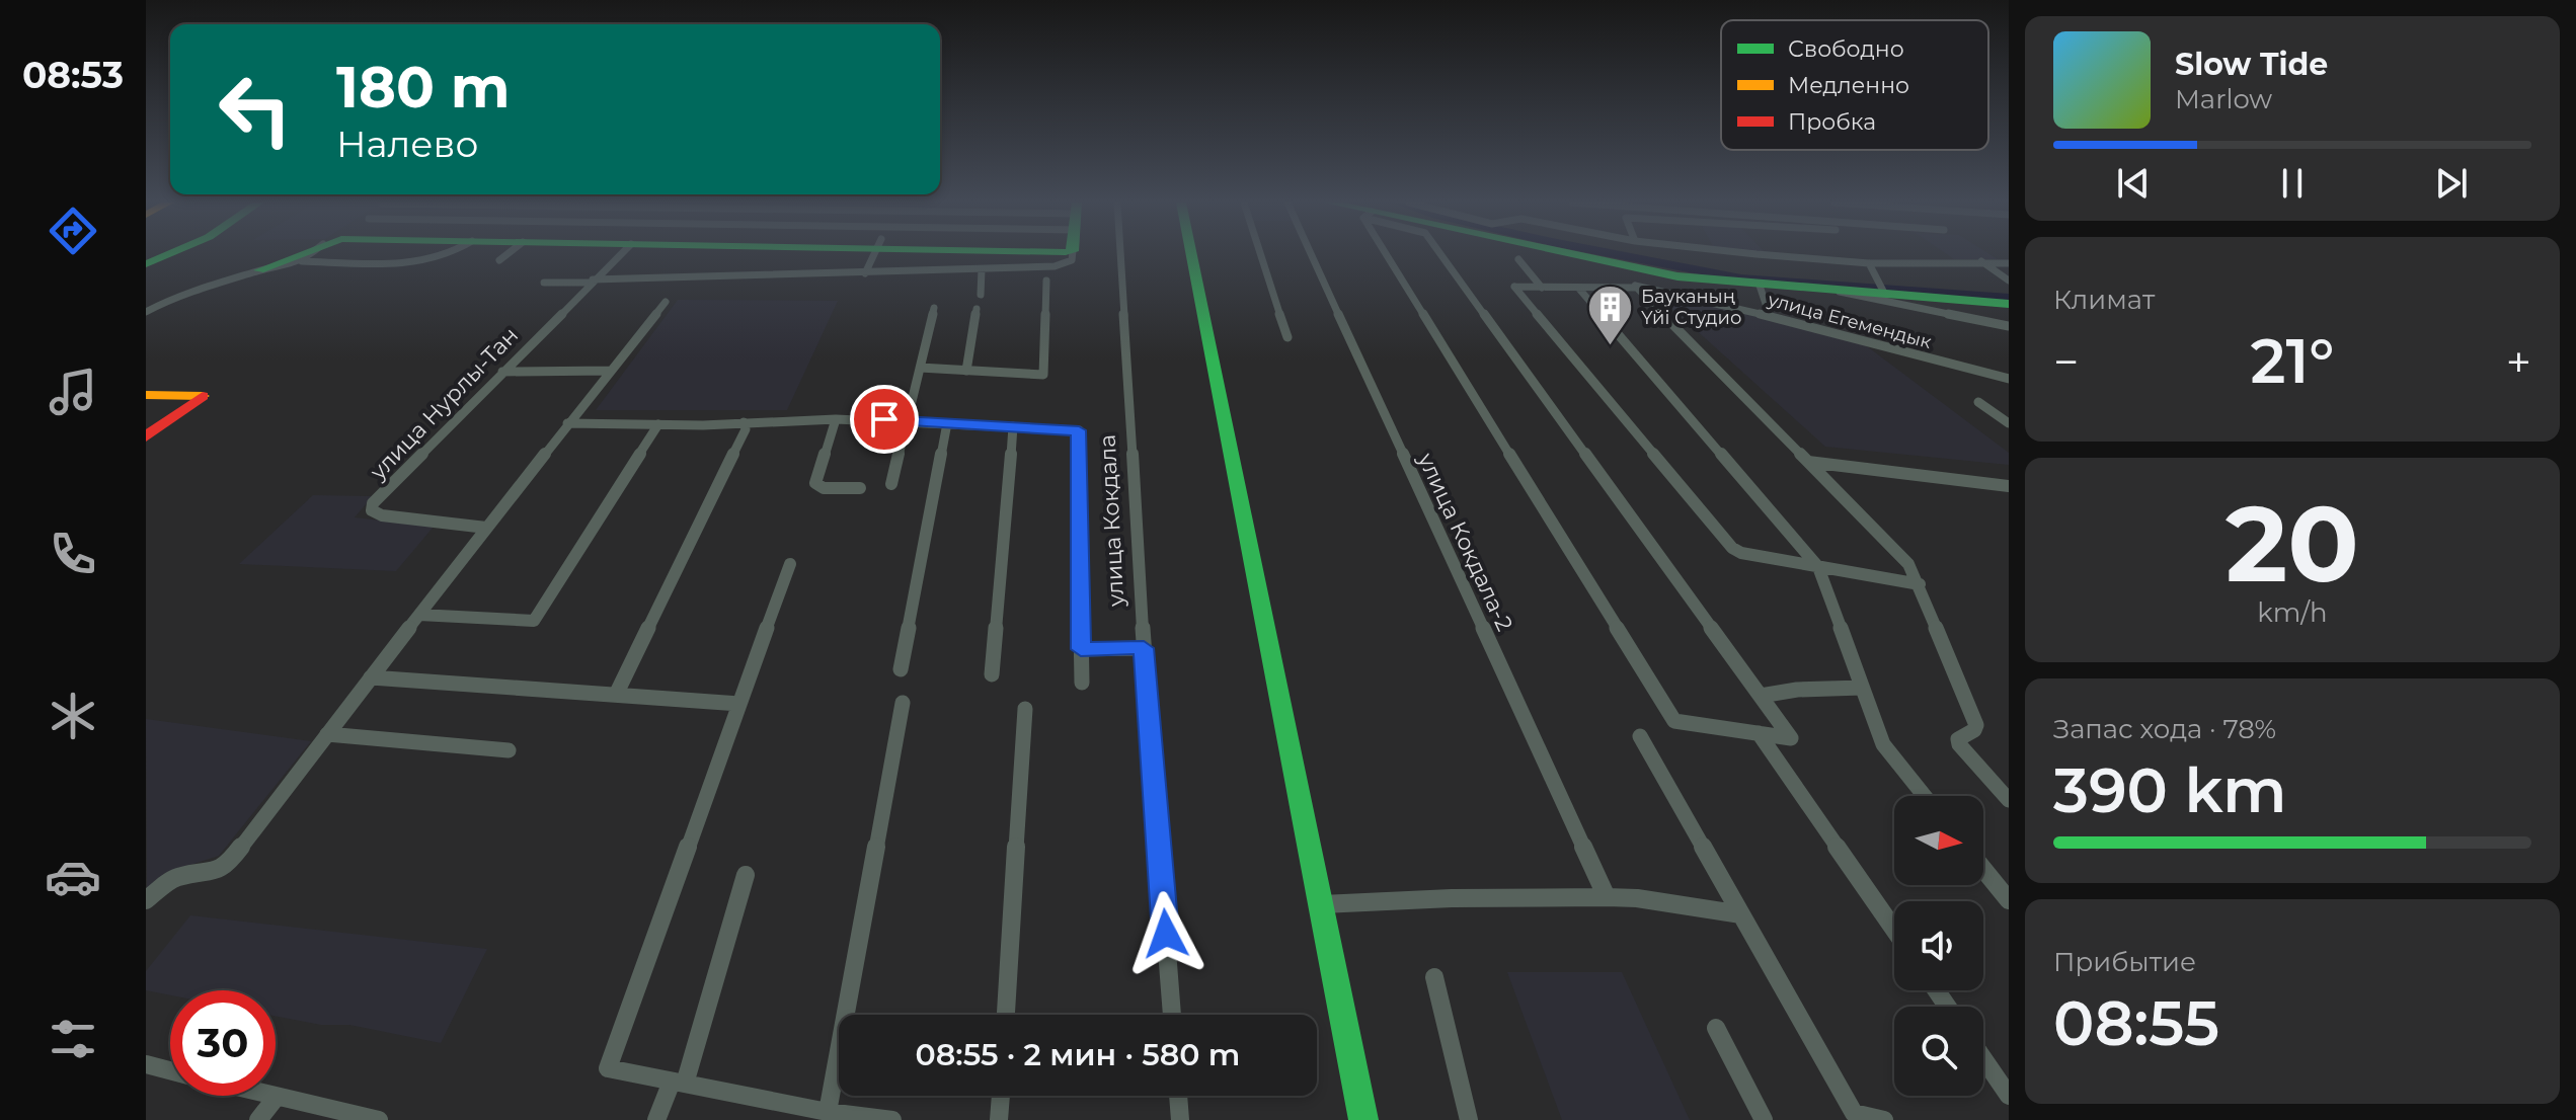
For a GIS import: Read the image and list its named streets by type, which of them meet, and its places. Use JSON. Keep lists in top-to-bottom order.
{
  "streets": {
    "street": [
      "улица Егемендык",
      "улица Нурлы-Тан",
      "улица Кокдала",
      "улица Кокдала-2"
    ]
  },
  "places": {
    "building": ["Бауканың Үйі Студио"]
  },
  "legend": ["Свободно", "Медленно", "Пробка"],
  "north": "right",
  "page": {
    "tabs": "08:53",
    "turn": ["180 m", "Налево"],
    "song": ["Slow Tide", "Marlow"],
    "tile": [
      "Климат",
      ["20", "km/h"],
      ["Запас хода · 78%", "390 km"],
      ["Прибытие", "08:55"]
    ],
    "heat": ["−", "21°", "+"],
    "limit": "30",
    "trip": "08:55 · 2 мин · 580 m"
  }
}
